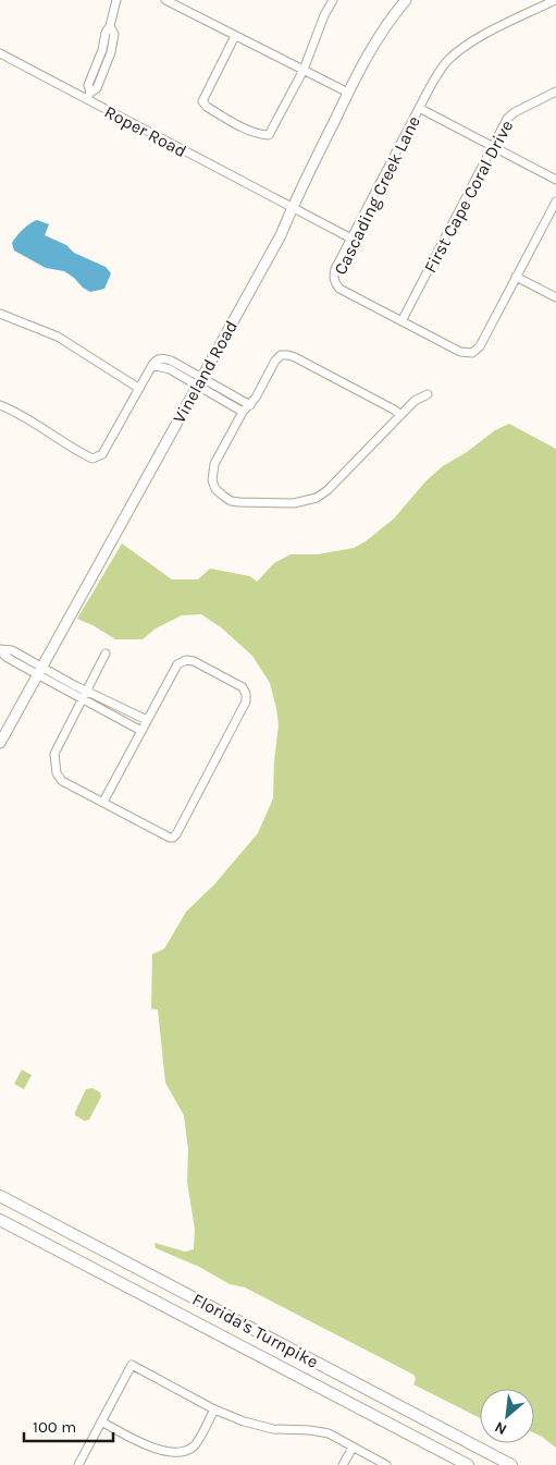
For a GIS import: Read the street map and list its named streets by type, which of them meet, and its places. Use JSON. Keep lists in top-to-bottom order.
{
  "streets": {
    "highway": ["Florida's Turnpike"],
    "main road": ["Vineland Road"],
    "street": ["Roper Road", "Cascading Creek Lane", "First Cape Coral Drive"]
  },
  "crossings": [
    ["Roper Road", "Cascading Creek Lane"],
    ["Roper Road", "Vineland Road"],
    ["Cascading Creek Lane", "First Cape Coral Drive"]
  ],
  "scale_bar": "100 m",
  "north": "bottom left"
}
